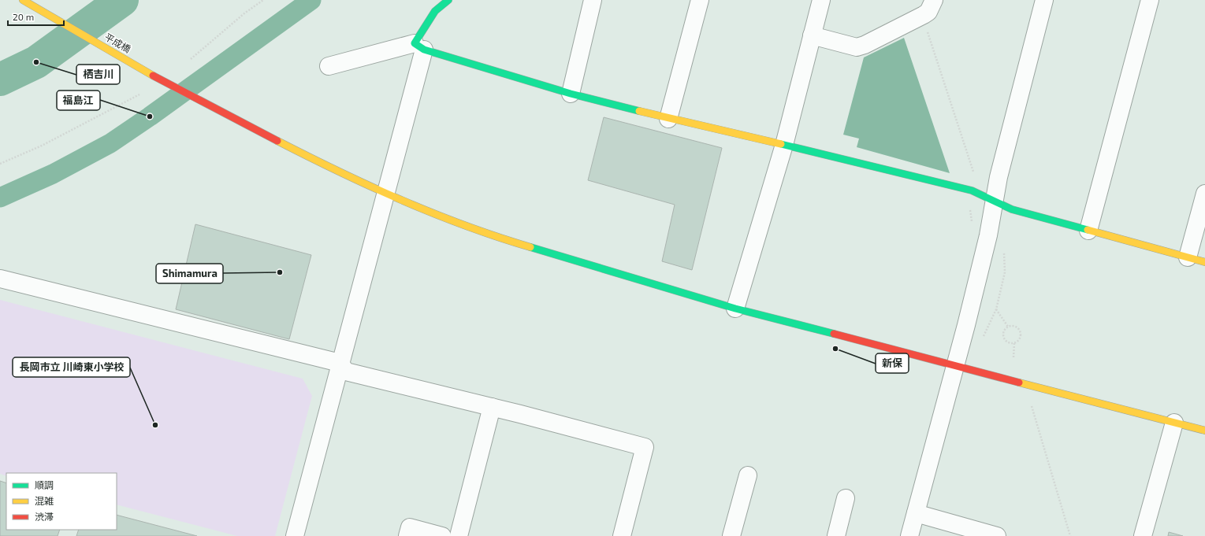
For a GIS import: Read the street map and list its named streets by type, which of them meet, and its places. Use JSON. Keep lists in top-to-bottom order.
{
  "streets": {
    "street": ["平成橋"]
  },
  "places": [
    "栖吉川",
    "福島江",
    "Shimamura",
    "新保",
    "長岡市立 川崎東小学校"
  ],
  "legend": ["順調", "混雑", "渋滞"],
  "scale_bar": "20 m"
}
